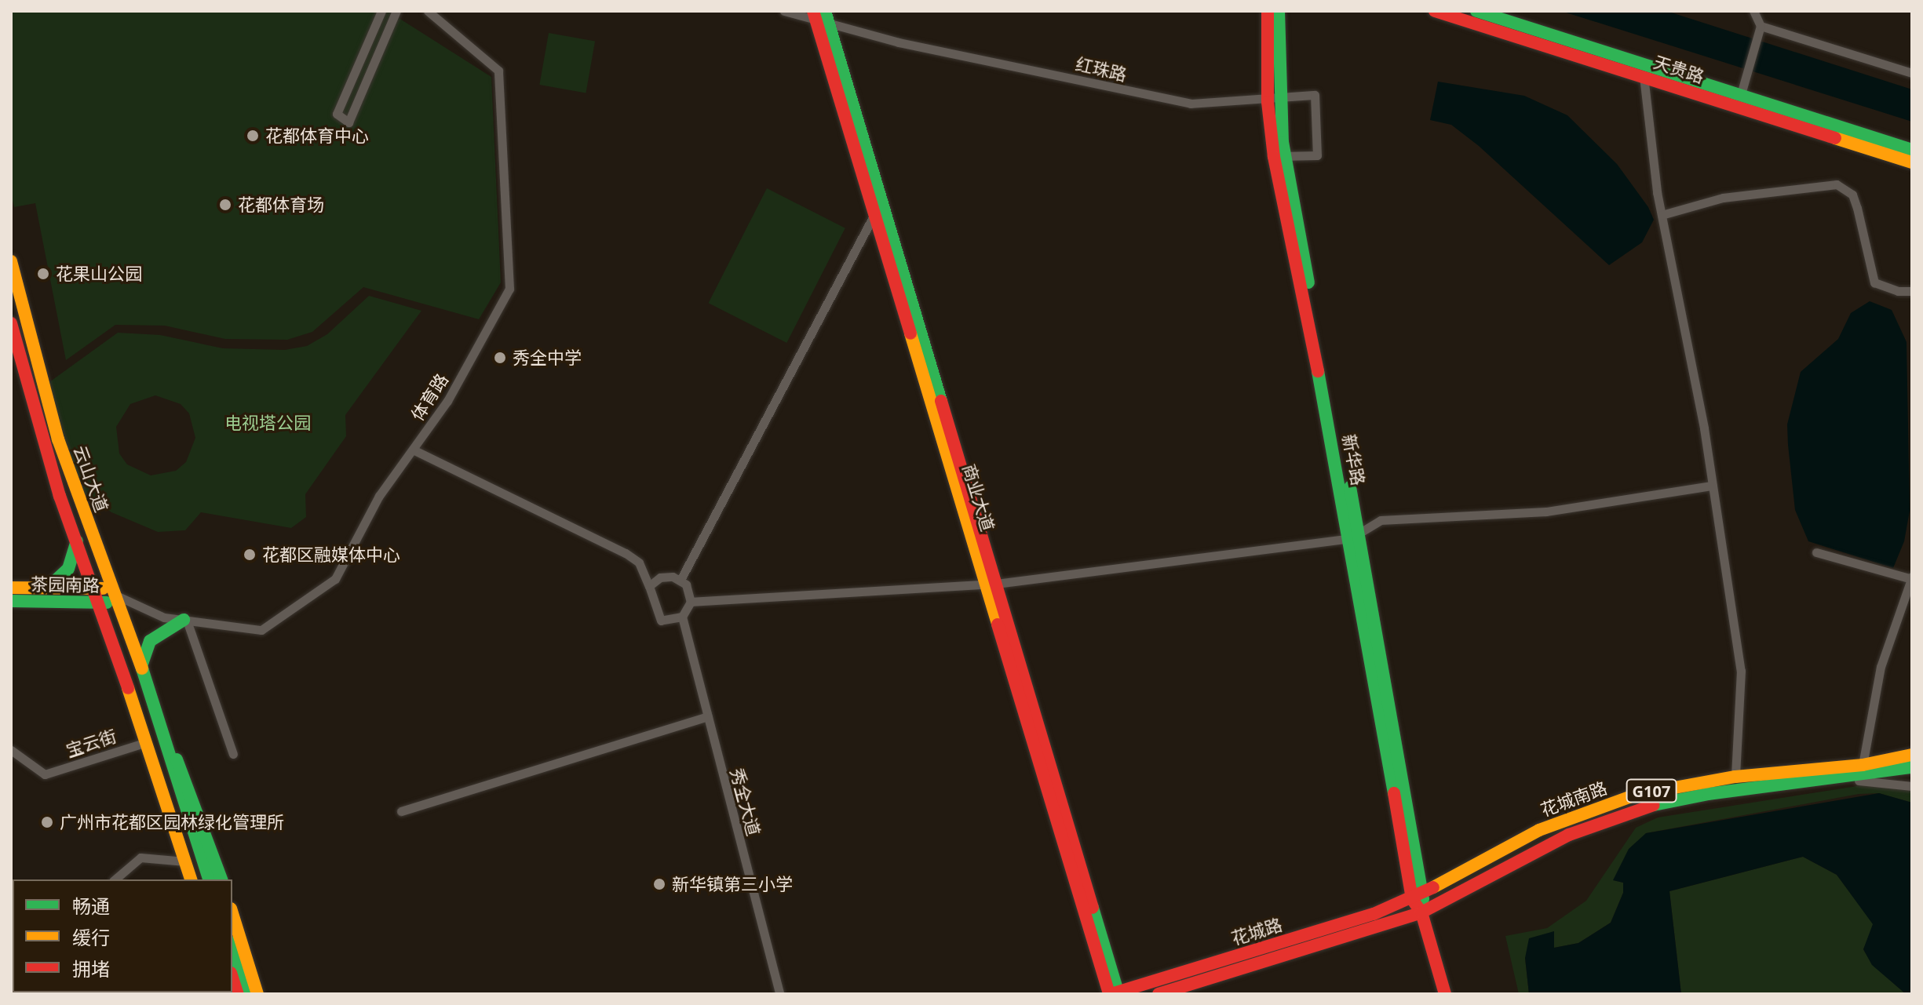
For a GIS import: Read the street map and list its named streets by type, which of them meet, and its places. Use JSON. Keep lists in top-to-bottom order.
{
  "streets": {
    "main road": [
      "天贵路",
      "新华路",
      "云山大道",
      "商业大道",
      "茶园南路",
      "G107",
      "花城南路",
      "花城路"
    ],
    "street": [
      "红珠路",
      "体育路",
      "宝云街",
      "秀全大道"
    ]
  },
  "crossings": [
    ["红珠路", "新华路"],
    ["红珠路", "商业大道"],
    ["体育路", "云山大道"],
    ["体育路", "茶园南路"],
    ["新华路", "花城南路"],
    ["新华路", "花城路"],
    ["云山大道", "茶园南路"],
    ["云山大道", "宝云街"],
    ["商业大道", "花城路"],
    ["花城南路", "花城路"]
  ],
  "parks": ["电视塔公园"],
  "places": [
    "花都体育中心",
    "花都体育场",
    "花果山公园",
    "秀全中学",
    "花都区融媒体中心",
    "广州市花都区园林绿化管理所",
    "新华镇第三小学"
  ],
  "legend": ["畅通", "缓行", "拥堵"]
}
